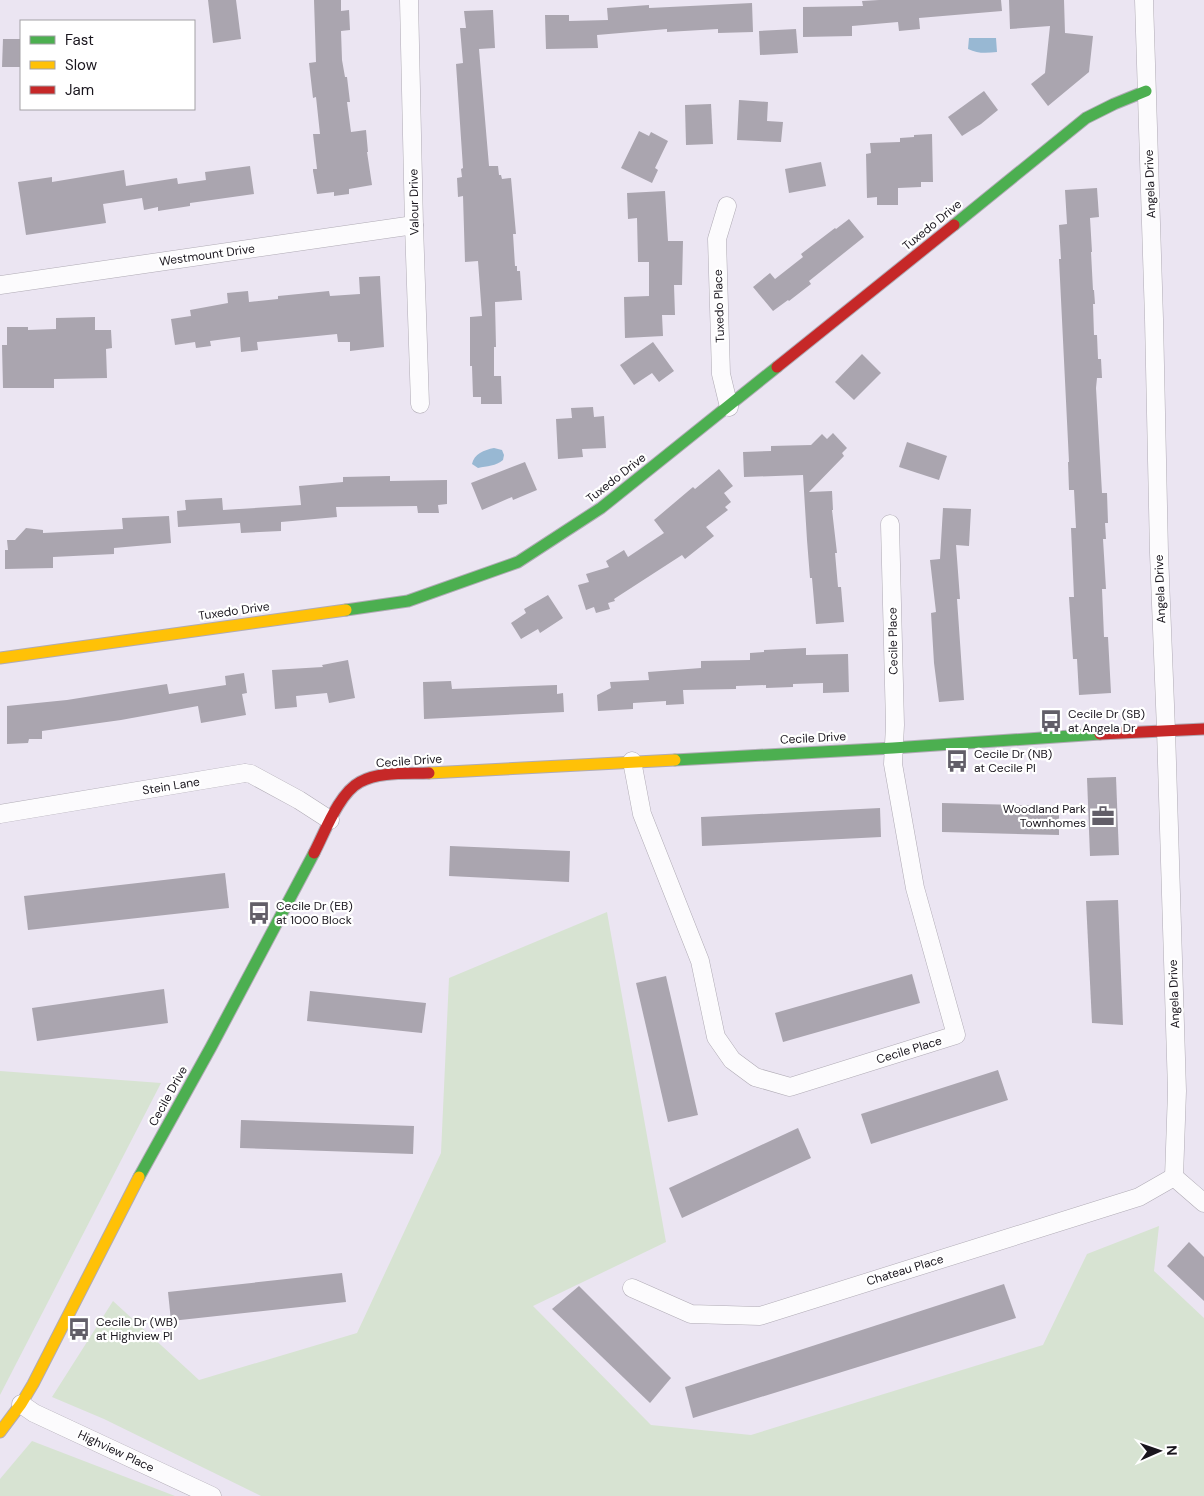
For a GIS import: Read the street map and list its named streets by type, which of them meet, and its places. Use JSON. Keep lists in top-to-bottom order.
{
  "streets": {
    "street": [
      "Angela Drive",
      "Valour Drive",
      "Tuxedo Drive",
      "Westmount Drive",
      "Tuxedo Place",
      "Cecile Place",
      "Cecile Drive",
      "Stein Lane",
      "Chateau Place",
      "Highview Place"
    ]
  },
  "crossings": [
    ["Angela Drive", "Tuxedo Drive"],
    ["Angela Drive", "Cecile Drive"],
    ["Angela Drive", "Chateau Place"],
    ["Valour Drive", "Westmount Drive"],
    ["Tuxedo Drive", "Tuxedo Place"],
    ["Cecile Place", "Cecile Drive"],
    ["Cecile Drive", "Stein Lane"],
    ["Cecile Drive", "Highview Place"]
  ],
  "places": {
    "bus stop": [
      "Cecile Dr (SB) at Angela Dr",
      "Cecile Dr (NB) at Cecile Pl",
      "Cecile Dr (EB) at 1000 Block",
      "Cecile Dr (WB) at Highview Pl"
    ],
    "office": ["Woodland Park Townhomes"]
  },
  "legend": ["Fast", "Slow", "Jam"],
  "north": "right"
}
